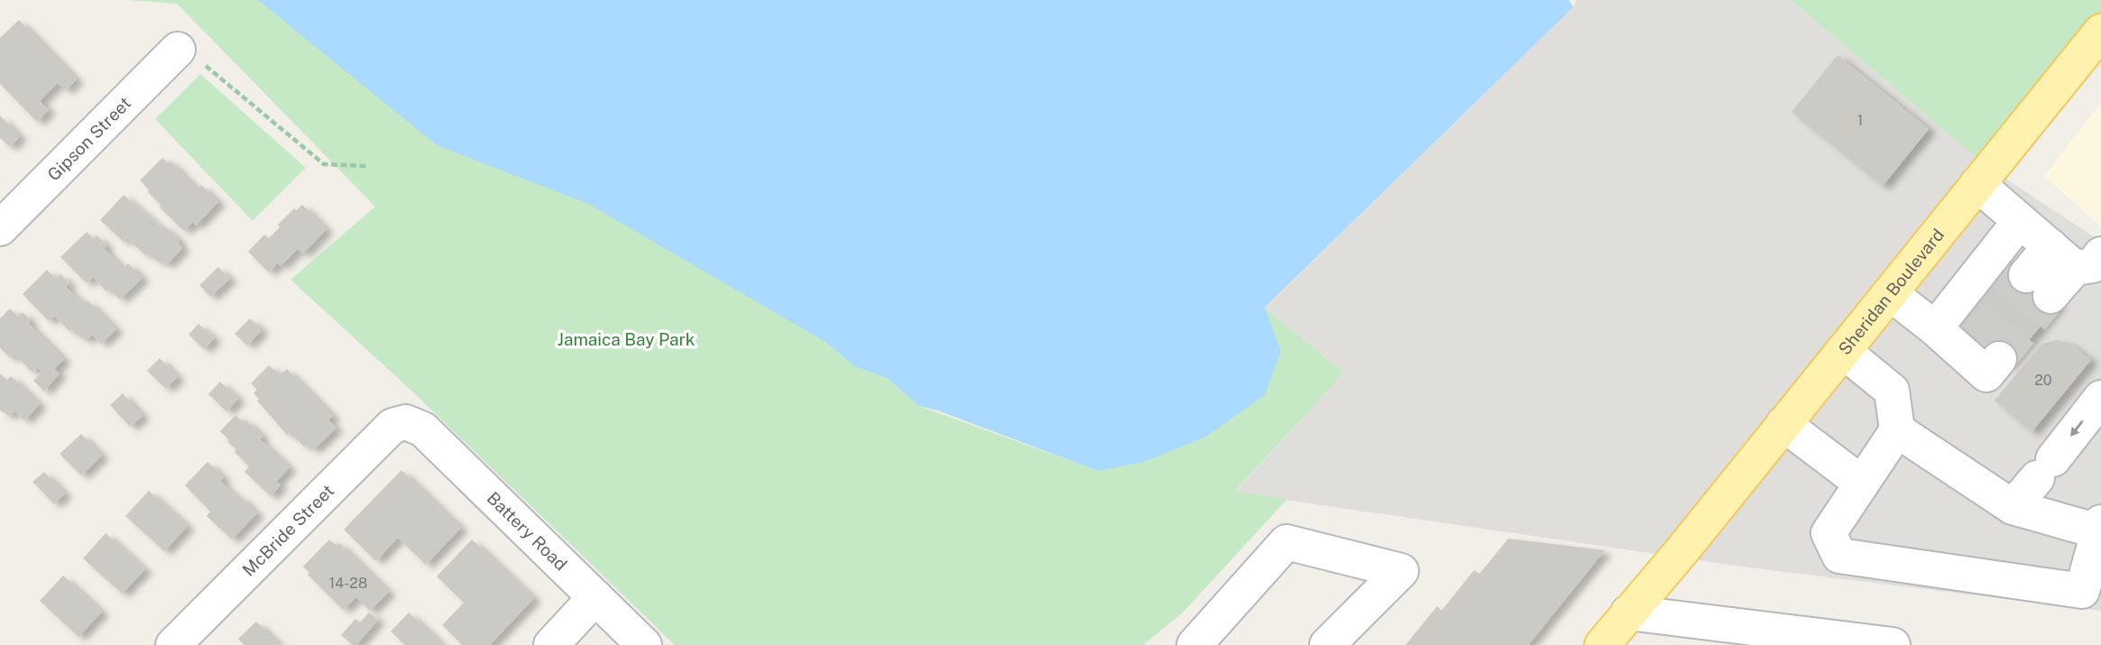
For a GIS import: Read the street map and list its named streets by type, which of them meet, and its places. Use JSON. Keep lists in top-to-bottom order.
{
  "streets": {
    "main road": ["Sheridan Boulevard"],
    "street": ["Gipson Street", "McBride Street", "Battery Road"]
  },
  "crossings": [
    ["McBride Street", "Battery Road"]
  ],
  "parks": ["Jamaica Bay Park"],
  "house_numbers": ["1", "20", "14-28"]
}
